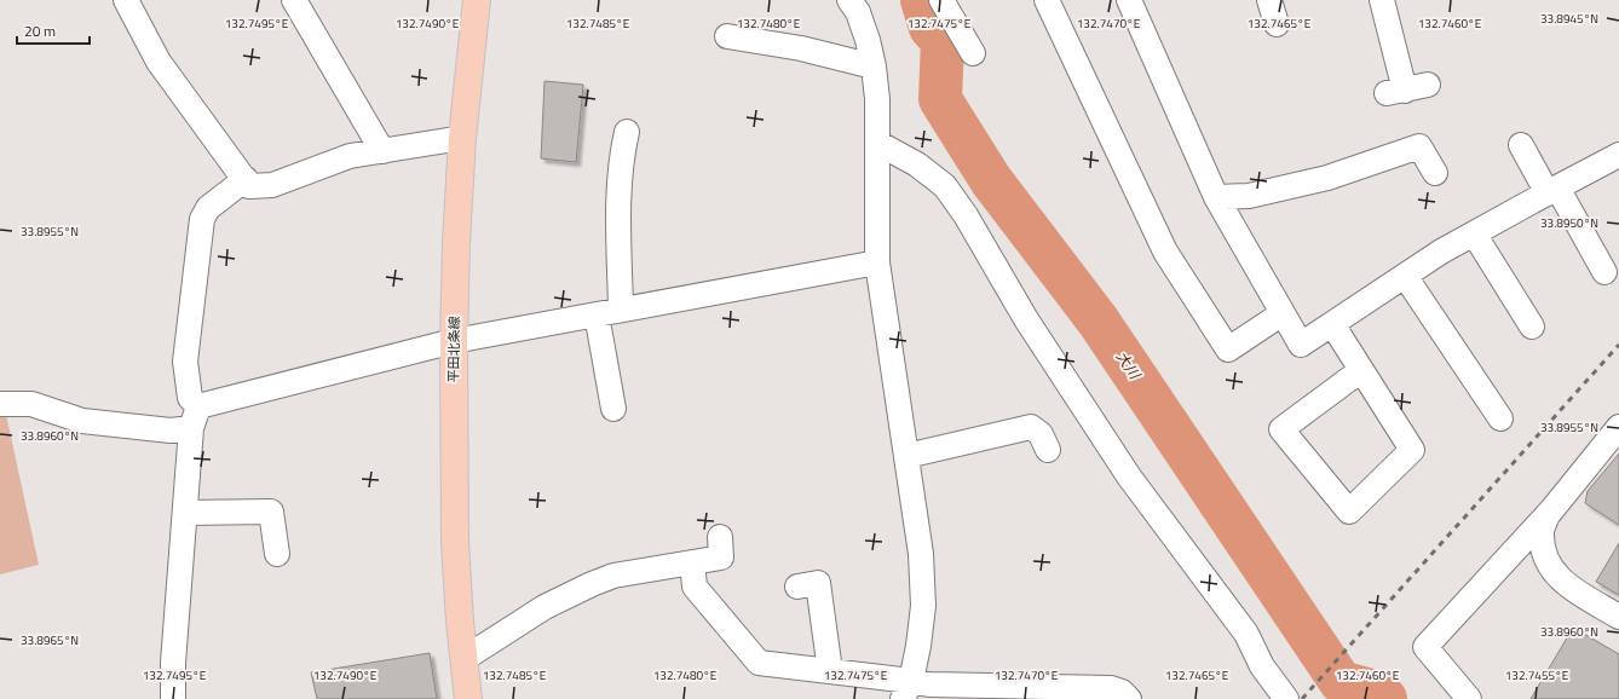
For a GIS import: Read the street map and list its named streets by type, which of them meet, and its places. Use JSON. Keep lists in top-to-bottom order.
{
  "streets": {
    "main road": ["平田北条線"]
  },
  "water": ["大川"],
  "scale_bar": "20 m",
  "coordinates": [
    "33.8945°N",
    "132.7495°E",
    "132.7490°E",
    "132.7485°E",
    "132.7480°E",
    "132.7475°E",
    "132.7470°E",
    "132.7465°E",
    "132.7460°E",
    "33.8950°N",
    "33.8955°N",
    "33.8960°N",
    "33.8965°N",
    "132.7455°E"
  ]
}
